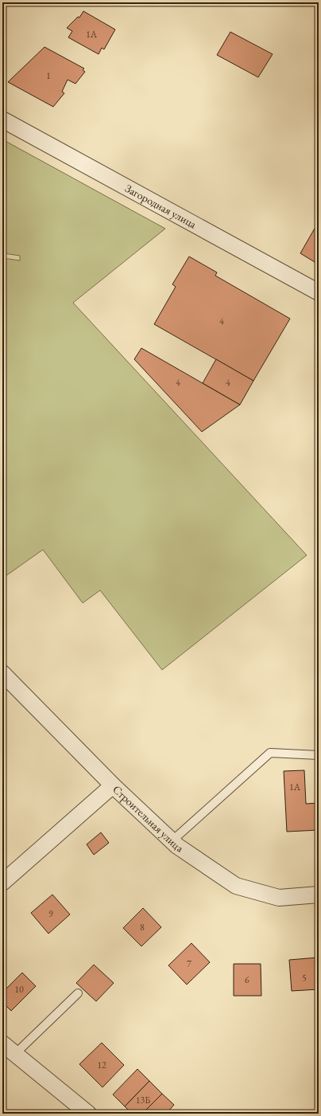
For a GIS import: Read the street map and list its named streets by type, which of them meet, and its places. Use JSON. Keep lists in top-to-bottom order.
{
  "streets": {
    "street": ["Загородная улица", "Строительная улица"]
  },
  "house_numbers": [
    "1А",
    "1",
    "4",
    "4",
    "4",
    "1А",
    "9",
    "8",
    "7",
    "5",
    "6",
    "10",
    "12",
    "13Б"
  ]
}
